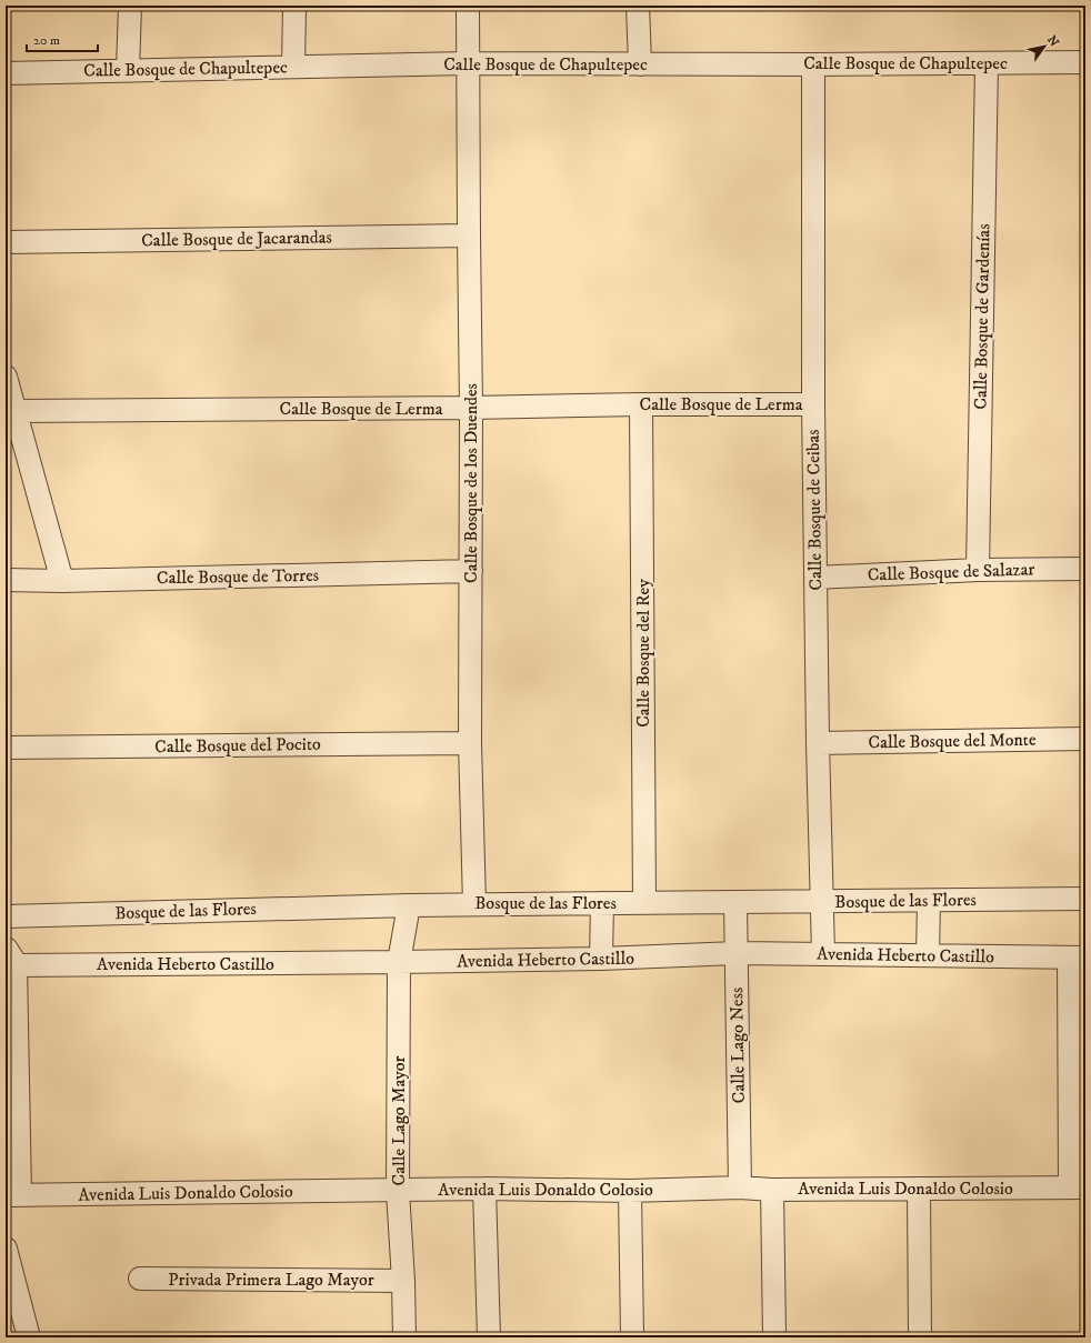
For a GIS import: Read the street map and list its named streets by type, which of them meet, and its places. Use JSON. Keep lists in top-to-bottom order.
{
  "streets": {
    "street": [
      "Calle Bosque de Chapultepec",
      "Calle Bosque de Jacarandas",
      "Calle Bosque de Gardenías",
      "Calle Bosque de Lerma",
      "Calle Bosque de los Duendes",
      "Calle Bosque de Ceibas",
      "Calle Bosque de Salazar",
      "Calle Bosque de Torres",
      "Calle Bosque del Rey",
      "Calle Bosque del Monte",
      "Calle Bosque del Pocito",
      "Bosque de las Flores",
      "Avenida Heberto Castillo",
      "Calle Lago Ness",
      "Calle Lago Mayor",
      "Avenida Luis Donaldo Colosio",
      "Privada Primera Lago Mayor"
    ]
  },
  "crossings": [
    ["Calle Bosque de Chapultepec", "Calle Bosque de Gardenías"],
    ["Calle Bosque de Chapultepec", "Calle Bosque de los Duendes"],
    ["Calle Bosque de Chapultepec", "Calle Bosque de Ceibas"],
    ["Calle Bosque de Jacarandas", "Calle Bosque de los Duendes"],
    ["Calle Bosque de Gardenías", "Calle Bosque de Salazar"],
    ["Calle Bosque de Lerma", "Calle Bosque de los Duendes"],
    ["Calle Bosque de Lerma", "Calle Bosque de Ceibas"],
    ["Calle Bosque de Lerma", "Calle Bosque del Rey"],
    ["Calle Bosque de los Duendes", "Calle Bosque de Torres"],
    ["Calle Bosque de los Duendes", "Calle Bosque del Pocito"],
    ["Calle Bosque de los Duendes", "Bosque de las Flores"],
    ["Calle Bosque de Ceibas", "Calle Bosque de Salazar"],
    ["Calle Bosque de Ceibas", "Calle Bosque del Monte"],
    ["Calle Bosque de Ceibas", "Bosque de las Flores"],
    ["Calle Bosque de Ceibas", "Avenida Heberto Castillo"],
    ["Calle Bosque del Rey", "Bosque de las Flores"],
    ["Bosque de las Flores", "Calle Lago Ness"],
    ["Bosque de las Flores", "Calle Lago Mayor"],
    ["Avenida Heberto Castillo", "Calle Lago Ness"],
    ["Avenida Heberto Castillo", "Calle Lago Mayor"],
    ["Calle Lago Ness", "Avenida Luis Donaldo Colosio"],
    ["Calle Lago Mayor", "Avenida Luis Donaldo Colosio"],
    ["Calle Lago Mayor", "Privada Primera Lago Mayor"]
  ],
  "scale_bar": "20 m",
  "north": "top right"
}
